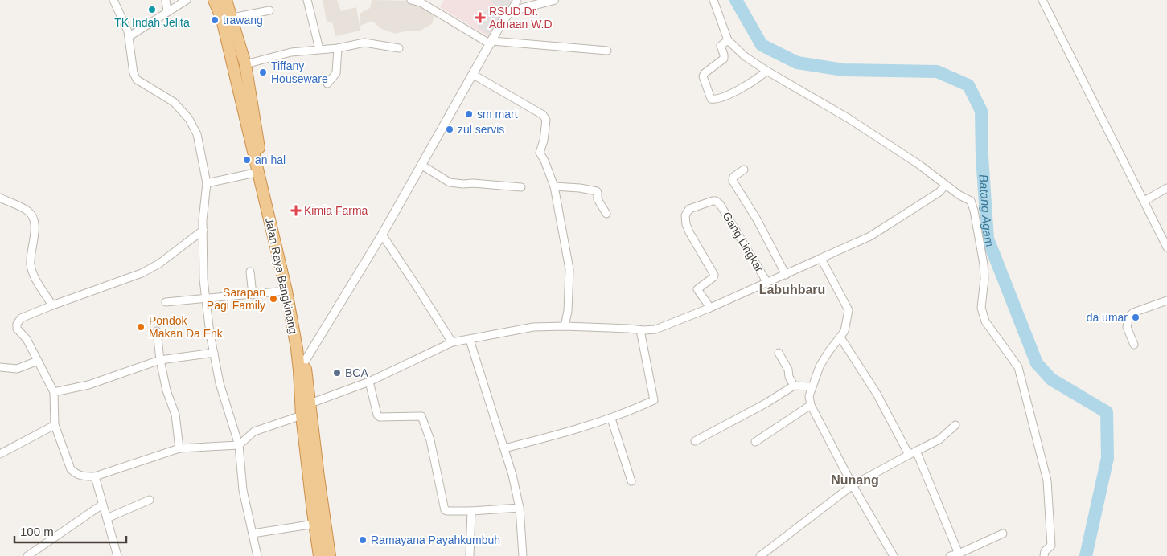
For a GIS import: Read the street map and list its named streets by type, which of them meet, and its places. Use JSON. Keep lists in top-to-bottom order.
{
  "streets": {
    "highway": ["Jalan Raya Bangkinang"],
    "street": ["Gang Lingkar"]
  },
  "districts": ["Labuhbaru", "Nunang"],
  "water": ["Batang Agam"],
  "places": {
    "other": [
      "TK Indah Jelita",
      "trawang",
      "Tiffany Houseware",
      "sm mart",
      "zul servis",
      "an hal",
      "Sarapan Pagi Family",
      "da umar",
      "Pondok Makan Da Enk",
      "BCA",
      "Ramayana Payahkumbuh"
    ],
    "health": ["RSUD Dr. Adnaan W.D", "Kimia Farma"]
  },
  "scale_bar": "100 m"
}
